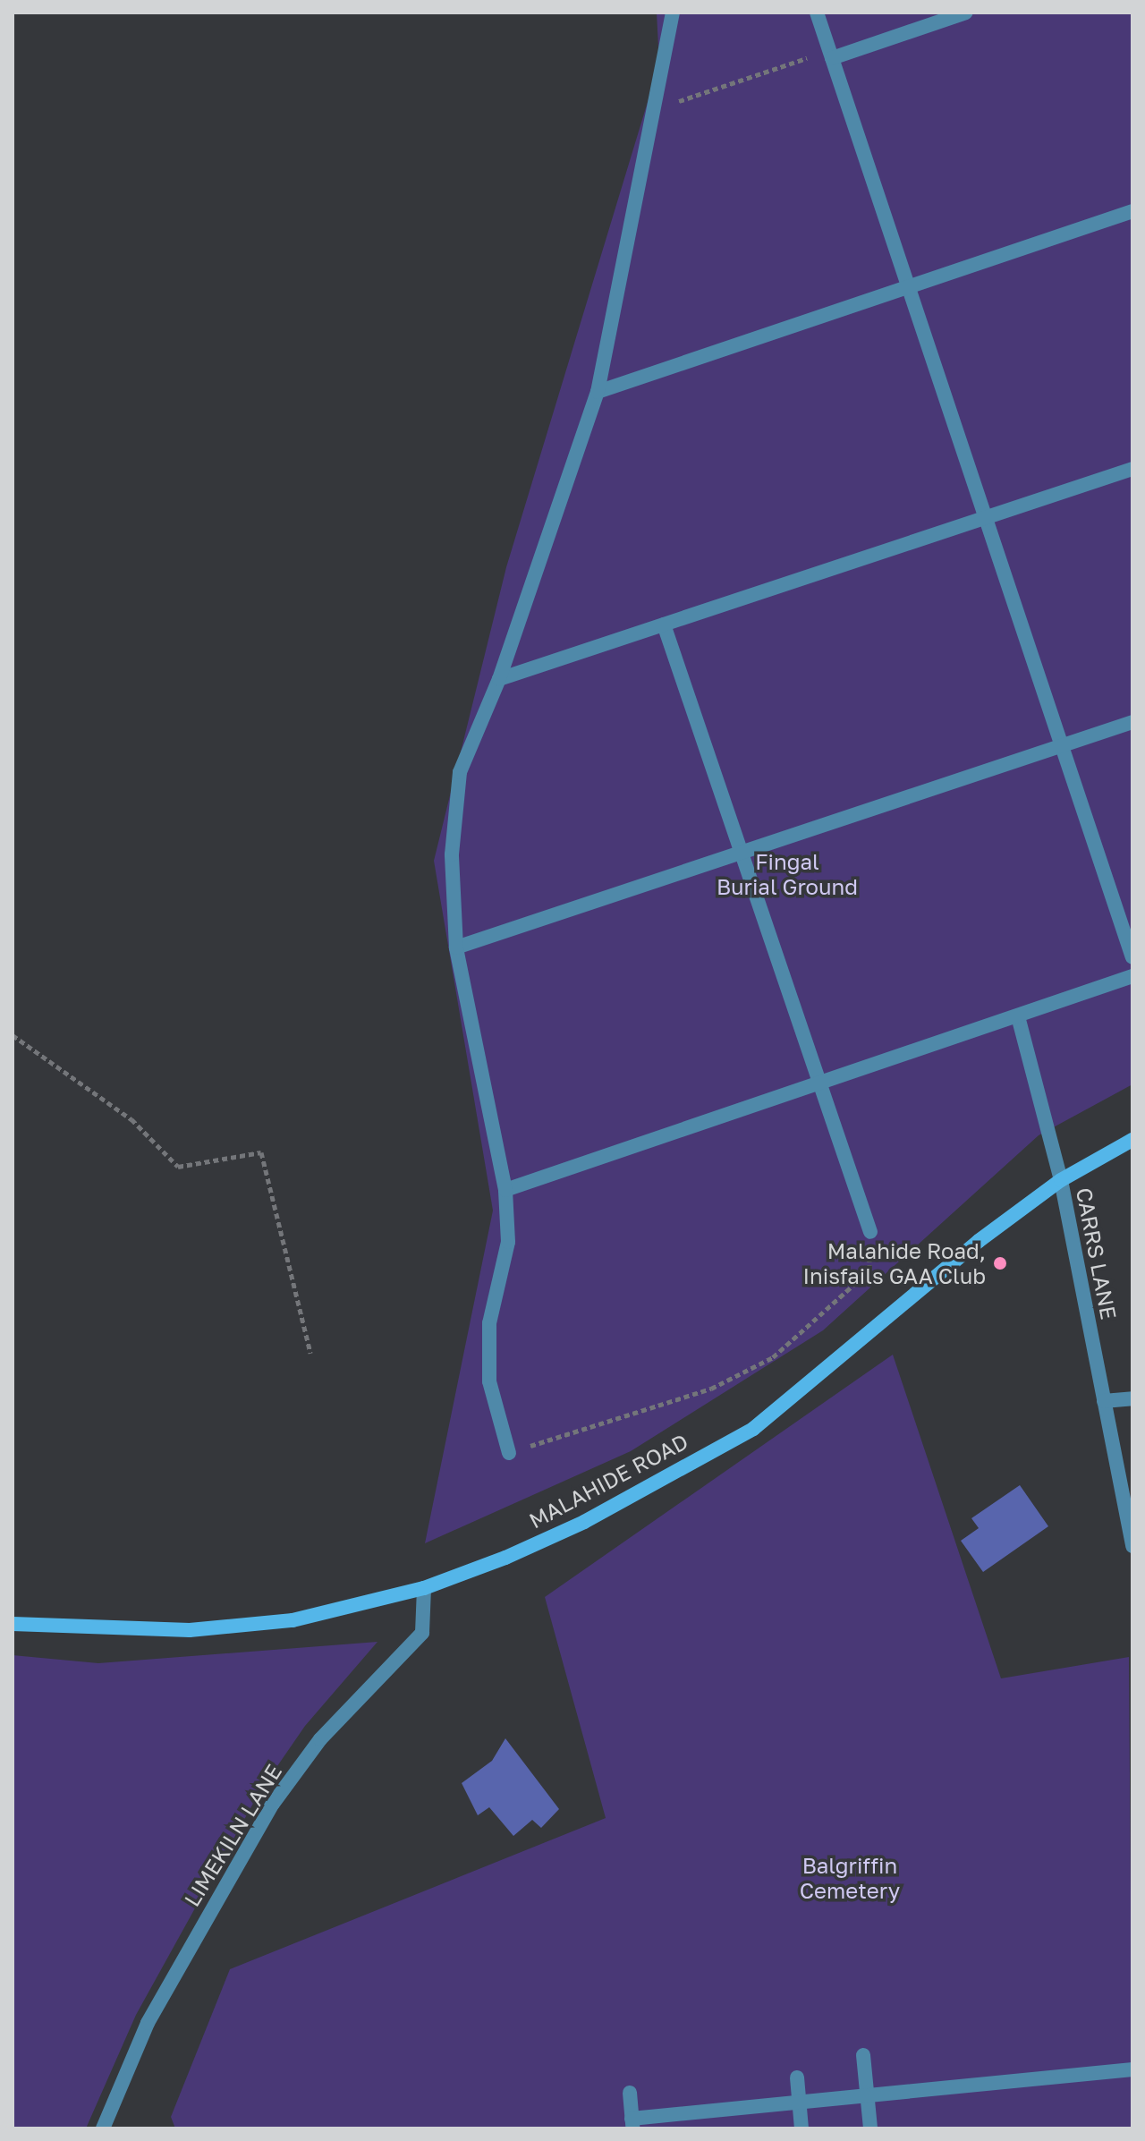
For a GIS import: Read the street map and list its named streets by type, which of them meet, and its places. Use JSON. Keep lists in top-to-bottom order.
{
  "streets": {
    "main road": ["MALAHIDE ROAD"],
    "street": ["CARRS LANE", "LIMEKILN LANE"]
  },
  "crossings": [
    ["CARRS LANE", "MALAHIDE ROAD"],
    ["MALAHIDE ROAD", "LIMEKILN LANE"]
  ],
  "parks": ["Fingal Burial Ground", "Balgriffin Cemetery"],
  "places": ["Malahide Road, Inisfails GAA Club"]
}
